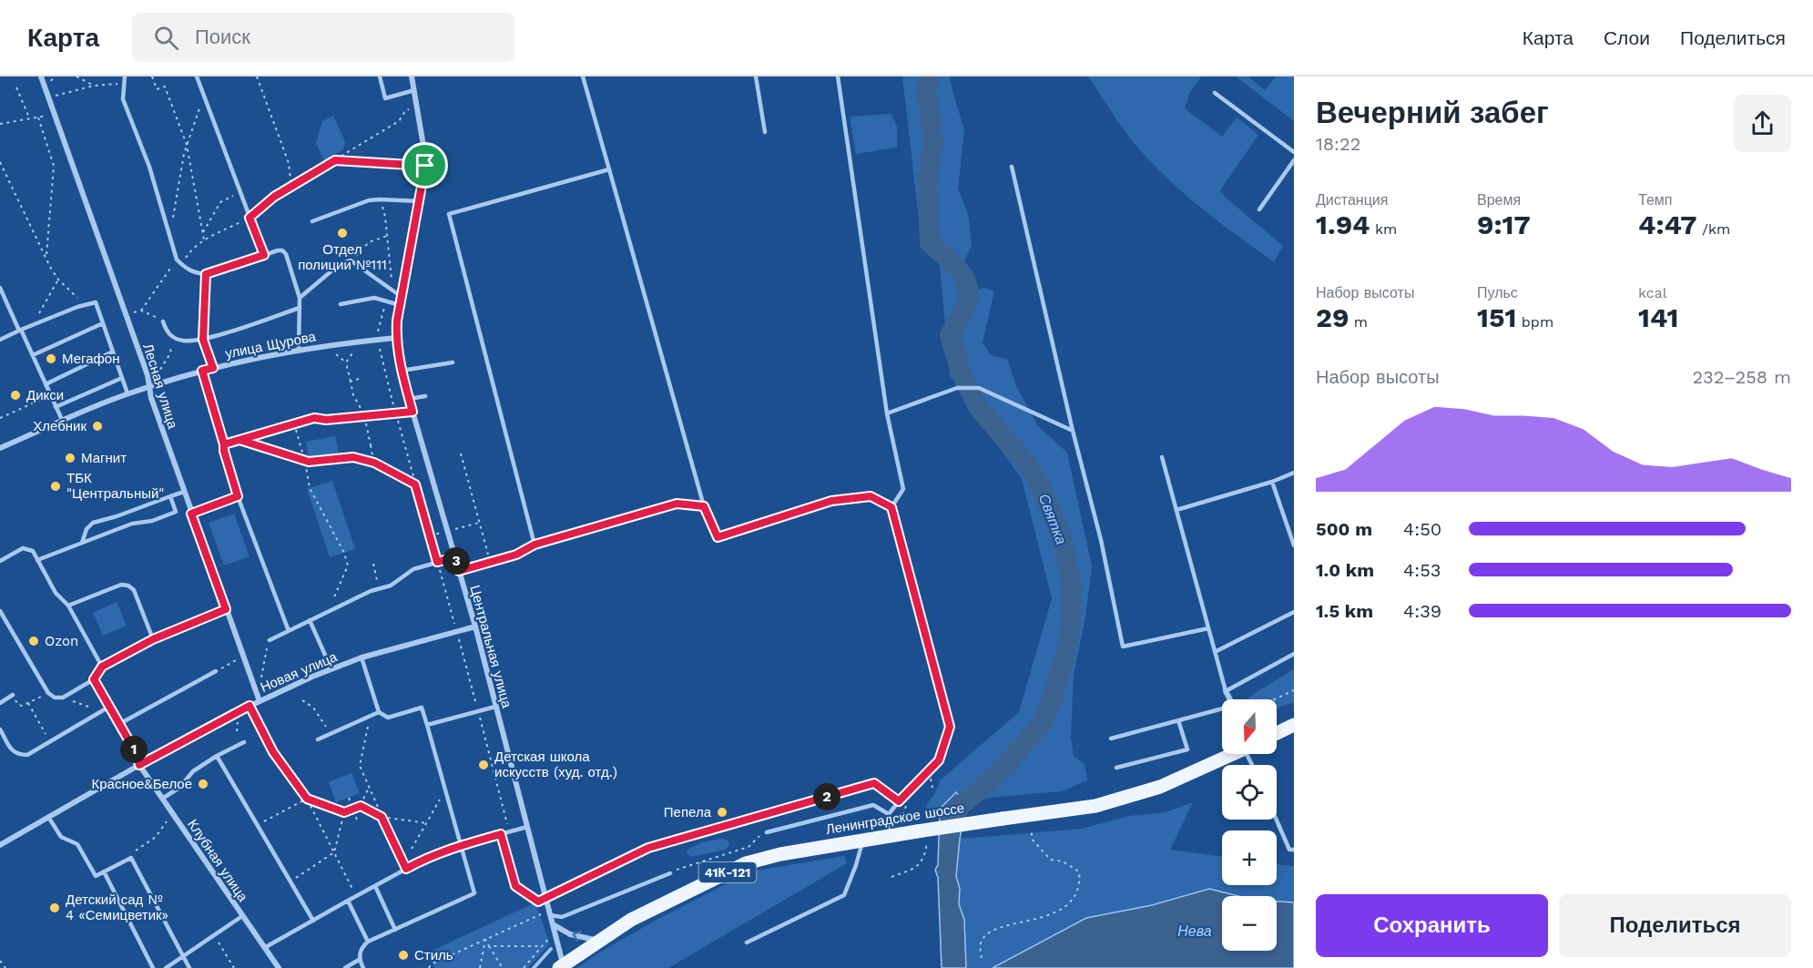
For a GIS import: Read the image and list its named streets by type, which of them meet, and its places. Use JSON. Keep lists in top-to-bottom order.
{
  "streets": {
    "main road": ["Ленинградское шоссе", "41К-121"],
    "street": [
      "улица Щурова",
      "Лесная улица",
      "Центральная улица",
      "Новая улица",
      "Клубная улица"
    ]
  },
  "crossings": [
    ["улица Щурова", "Лесная улица"],
    ["улица Щурова", "Центральная улица"],
    ["Лесная улица", "Новая улица"],
    ["Центральная улица", "Новая улица"],
    ["Центральная улица", "Ленинградское шоссе"],
    ["Новая улица", "Клубная улица"]
  ],
  "water": ["Святка", "Нева"],
  "places": [
    "Отдел полиции №111",
    "Мегафон",
    "Дикси",
    "Хлебник",
    "Магнит",
    "ТБК \"Центральный\"",
    "Ozon",
    "Детская школа искусств (худ. отд.)",
    "Красное&Белое",
    "Пепела",
    "Детский сад № 4 «Семицветик»",
    "Стиль"
  ],
  "north": "bottom",
  "page": {
    "header": "Карта",
    "search": "Поиск",
    "nav": ["Карта", "Слои", "Поделиться"],
    "heading": ["Вечерний забег", "18:22"],
    "stats": [
      ["Дистанция", "1.94 km"],
      ["Время", "9:17"],
      ["Темп", "4:47 /km"],
      ["Набор высоты", "29 m"],
      ["Пульс", "151 bpm"],
      ["kcal", "141"]
    ],
    "chart": ["Набор высоты", "232–258 m"],
    "list": [
      {
        "name": "500 m",
        "note": "4:50"
      },
      {
        "name": "1.0 km",
        "note": "4:53"
      },
      {
        "name": "1.5 km",
        "note": "4:39"
      }
    ],
    "pins": ["3", "1", "2"],
    "map_buttons": ["+", "−"],
    "buttons": ["Сохранить", "Поделиться"]
  }
}
